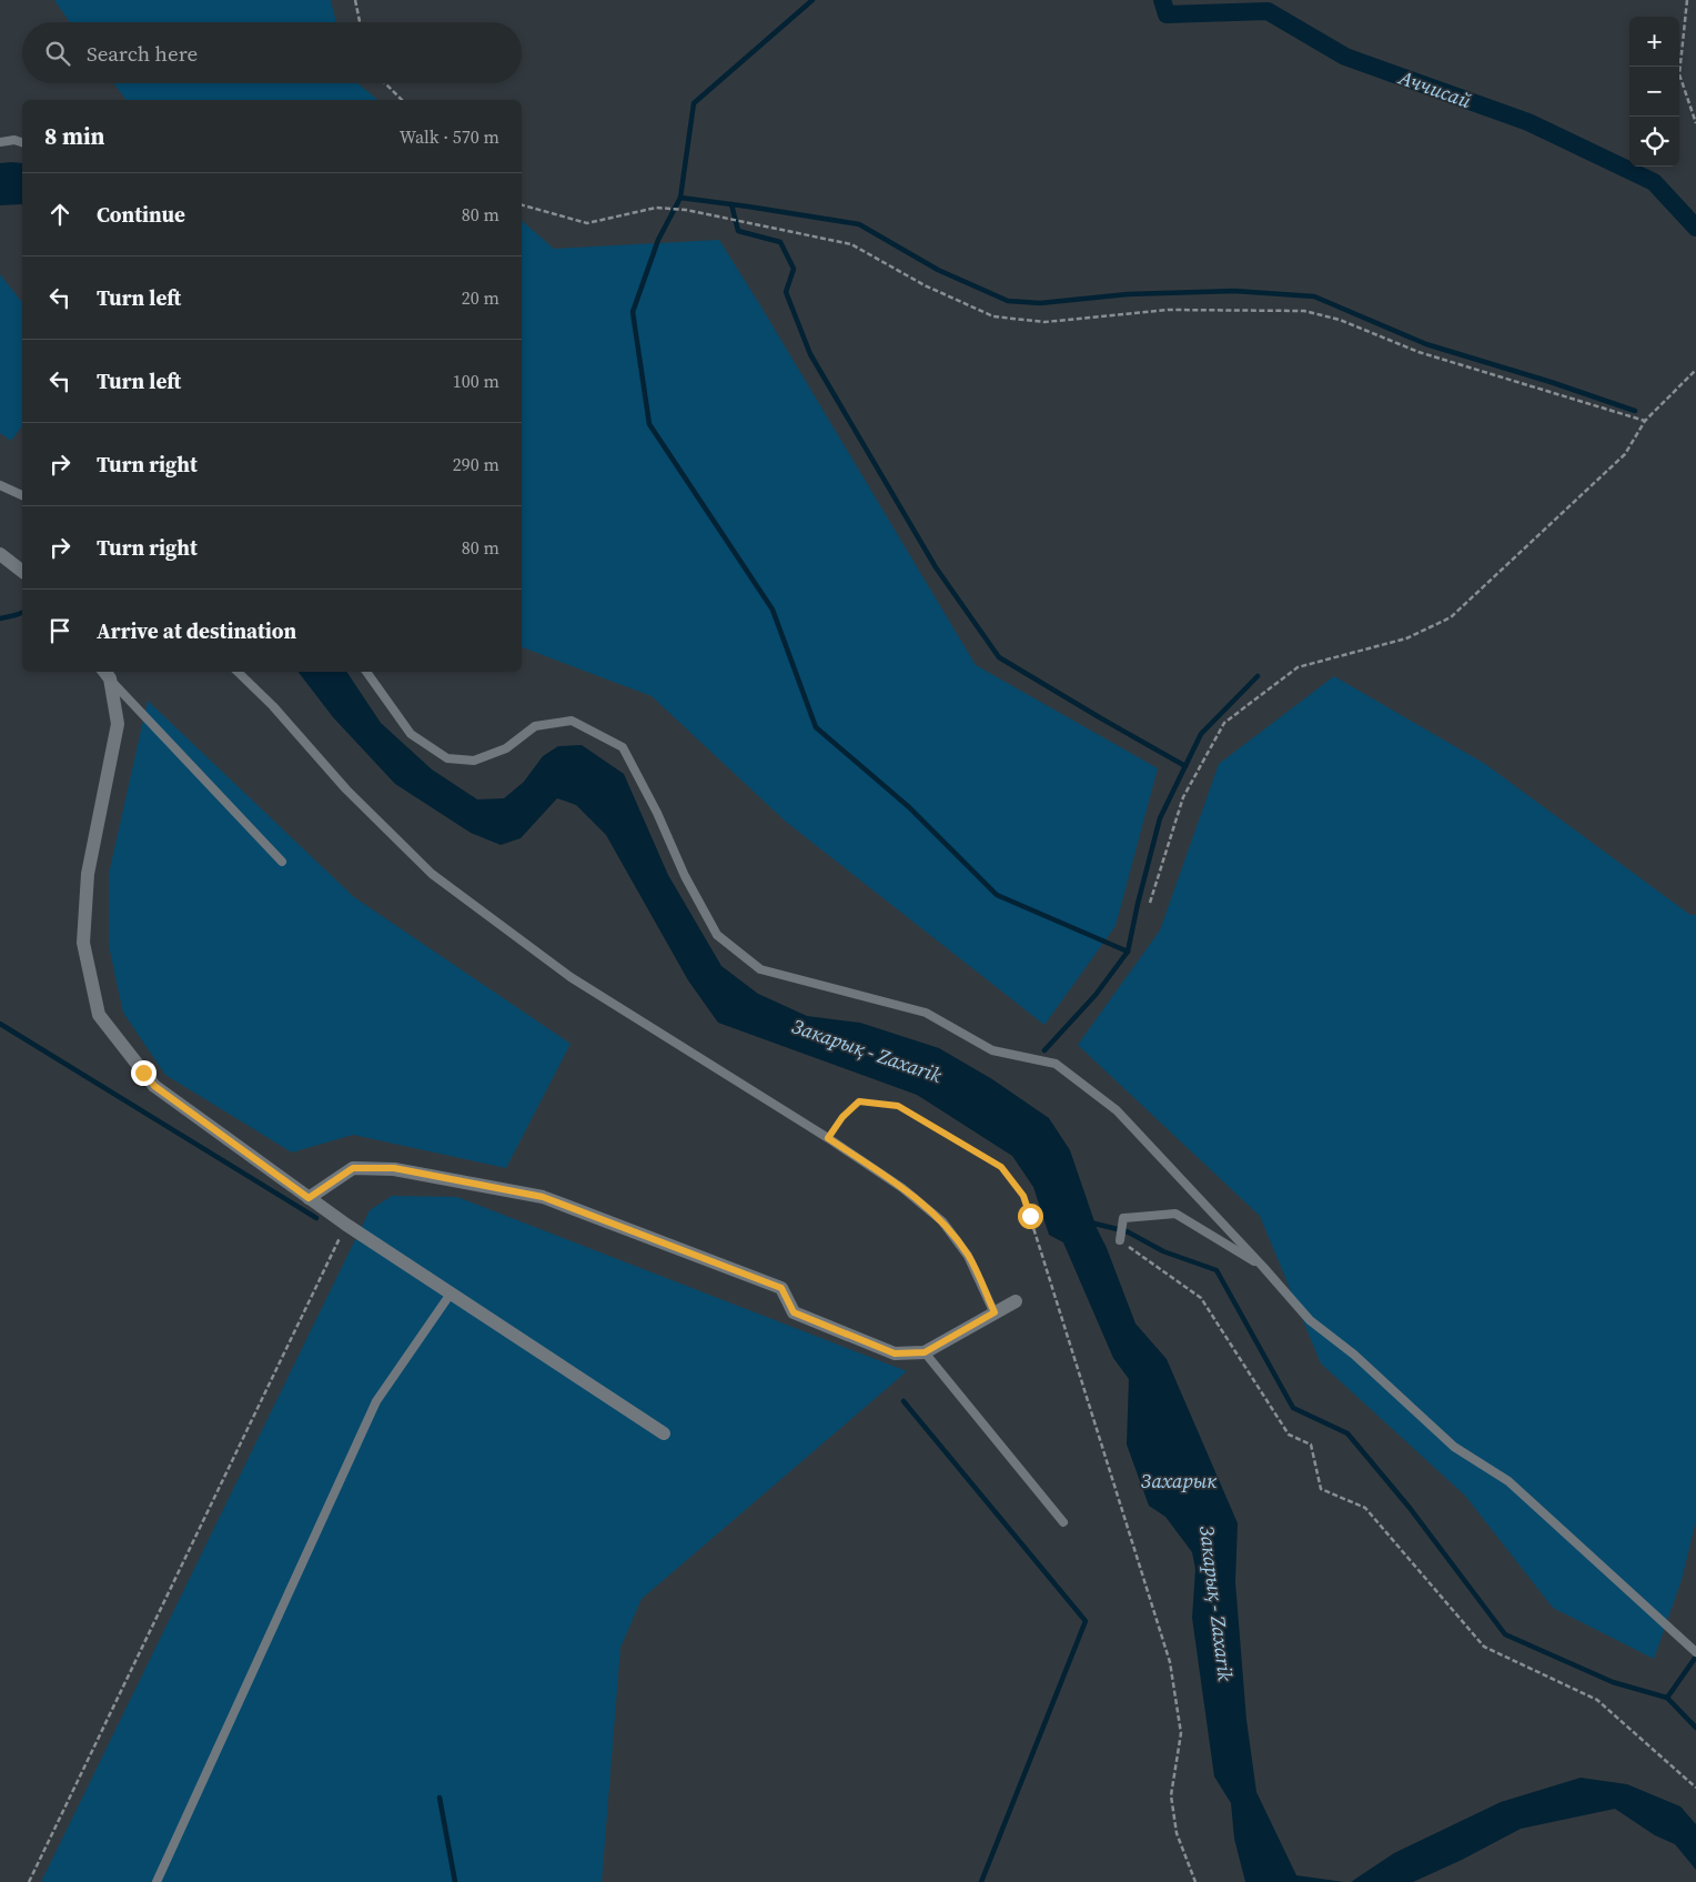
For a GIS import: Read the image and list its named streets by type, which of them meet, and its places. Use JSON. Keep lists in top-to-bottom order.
{
  "water": ["Аччисай", "Закарық - Zaxarik", "Захарык"],
  "page": {
    "map_buttons": ["+", "−"],
    "search": "Search here",
    "heading": ["8 min", "Walk · 570 m"],
    "list": [
      ["Continue", "80 m"],
      ["Turn left", "20 m"],
      ["Turn left", "100 m"],
      ["Turn right", "290 m"],
      ["Turn right", "80 m"],
      "Arrive at destination"
    ]
  }
}
